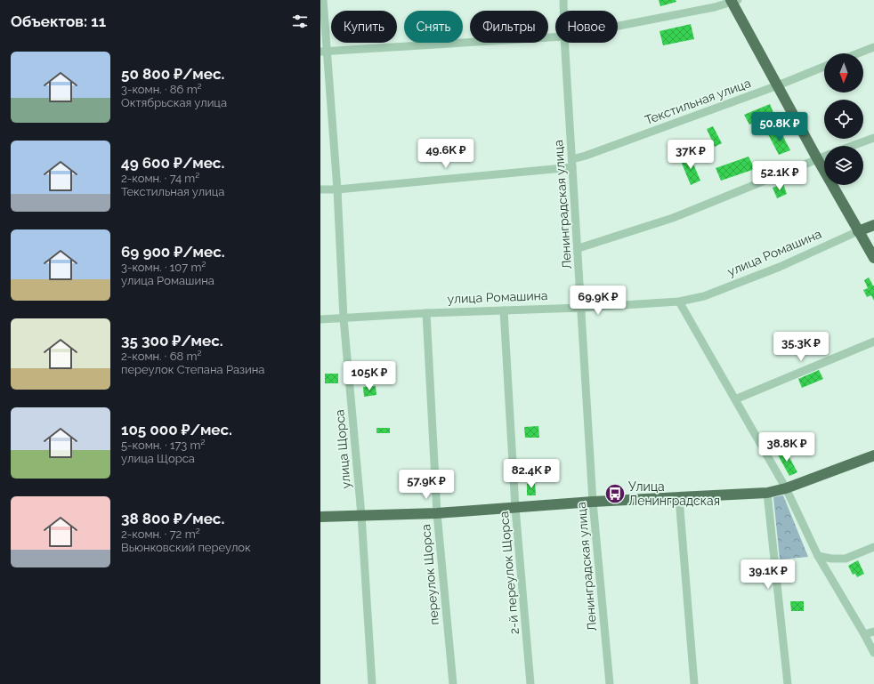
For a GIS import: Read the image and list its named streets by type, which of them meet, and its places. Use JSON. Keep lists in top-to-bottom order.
{
  "streets": {
    "main road": ["улица Ромашина"],
    "street": [
      "Текстильная улица",
      "Ленинградская улица",
      "улица Щорса",
      "2-й переулок Щорса",
      "переулок Щорса"
    ]
  },
  "crossings": [
    ["Текстильная улица", "Ленинградская улица"],
    ["Текстильная улица", "улица Щорса"],
    ["Ленинградская улица", "улица Ромашина"],
    ["улица Ромашина", "улица Щорса"],
    ["улица Ромашина", "2-й переулок Щорса"],
    ["улица Ромашина", "переулок Щорса"]
  ],
  "places": {
    "bus stop": ["Улица Ленинградская"]
  },
  "north": "bottom",
  "page": {
    "heading": "Объектов: 11",
    "chip": [
      "Купить",
      "Снять",
      "Фильтры",
      "Новое"
    ],
    "list": [
      {
        "name": "50 800 ₽/мес.",
        "note": "3-комн. · 86 m² · Октябрьская улица"
      },
      {
        "name": "49 600 ₽/мес.",
        "note": "2-комн. · 74 m² · Текстильная улица"
      },
      {
        "name": "69 900 ₽/мес.",
        "note": "3-комн. · 107 m² · улица Ромашина"
      },
      {
        "name": "35 300 ₽/мес.",
        "note": "2-комн. · 68 m² · переулок Степана Разина"
      },
      {
        "name": "105 000 ₽/мес.",
        "note": "5-комн. · 173 m² · улица Щорса"
      },
      {
        "name": "38 800 ₽/мес.",
        "note": "2-комн. · 72 m² · Вьюнковский переулок"
      }
    ],
    "price": [
      "50.8K ₽",
      "49.6K ₽",
      "37K ₽",
      "52.1K ₽",
      "69.9K ₽",
      "35.3K ₽",
      "105K ₽",
      "38.8K ₽",
      "82.4K ₽",
      "57.9K ₽",
      "39.1K ₽"
    ]
  }
}
